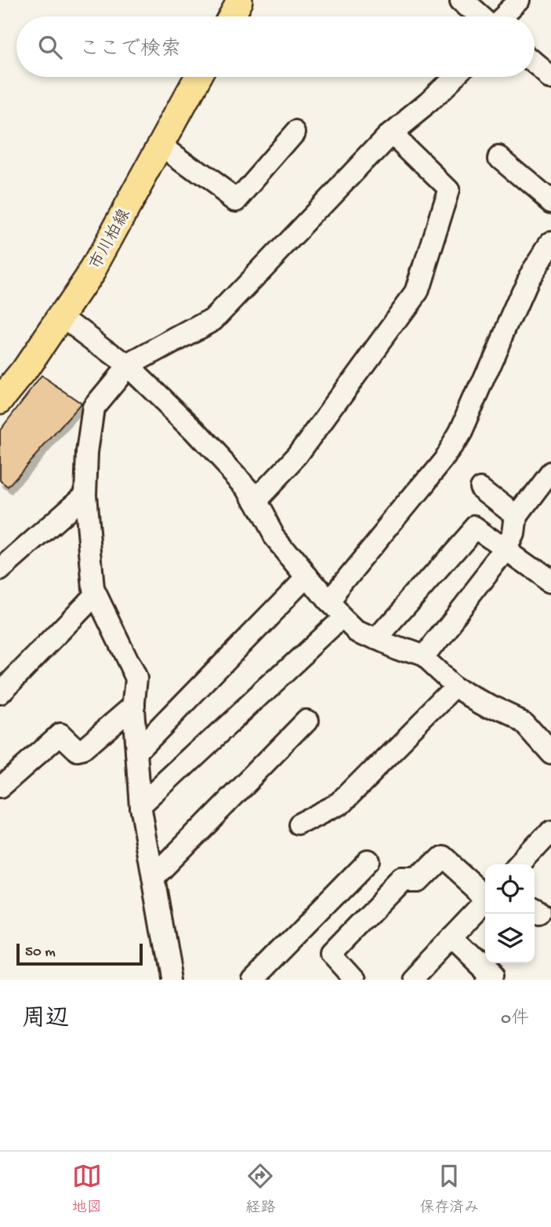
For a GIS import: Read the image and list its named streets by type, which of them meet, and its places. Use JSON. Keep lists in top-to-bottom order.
{
  "streets": {
    "main road": ["市川柏線"]
  },
  "scale_bar": "50 m",
  "page": {
    "search": "ここで検索",
    "scale": "50 m",
    "heading": ["周辺", "0件"],
    "nav": ["地図", "経路", "保存済み"]
  }
}
